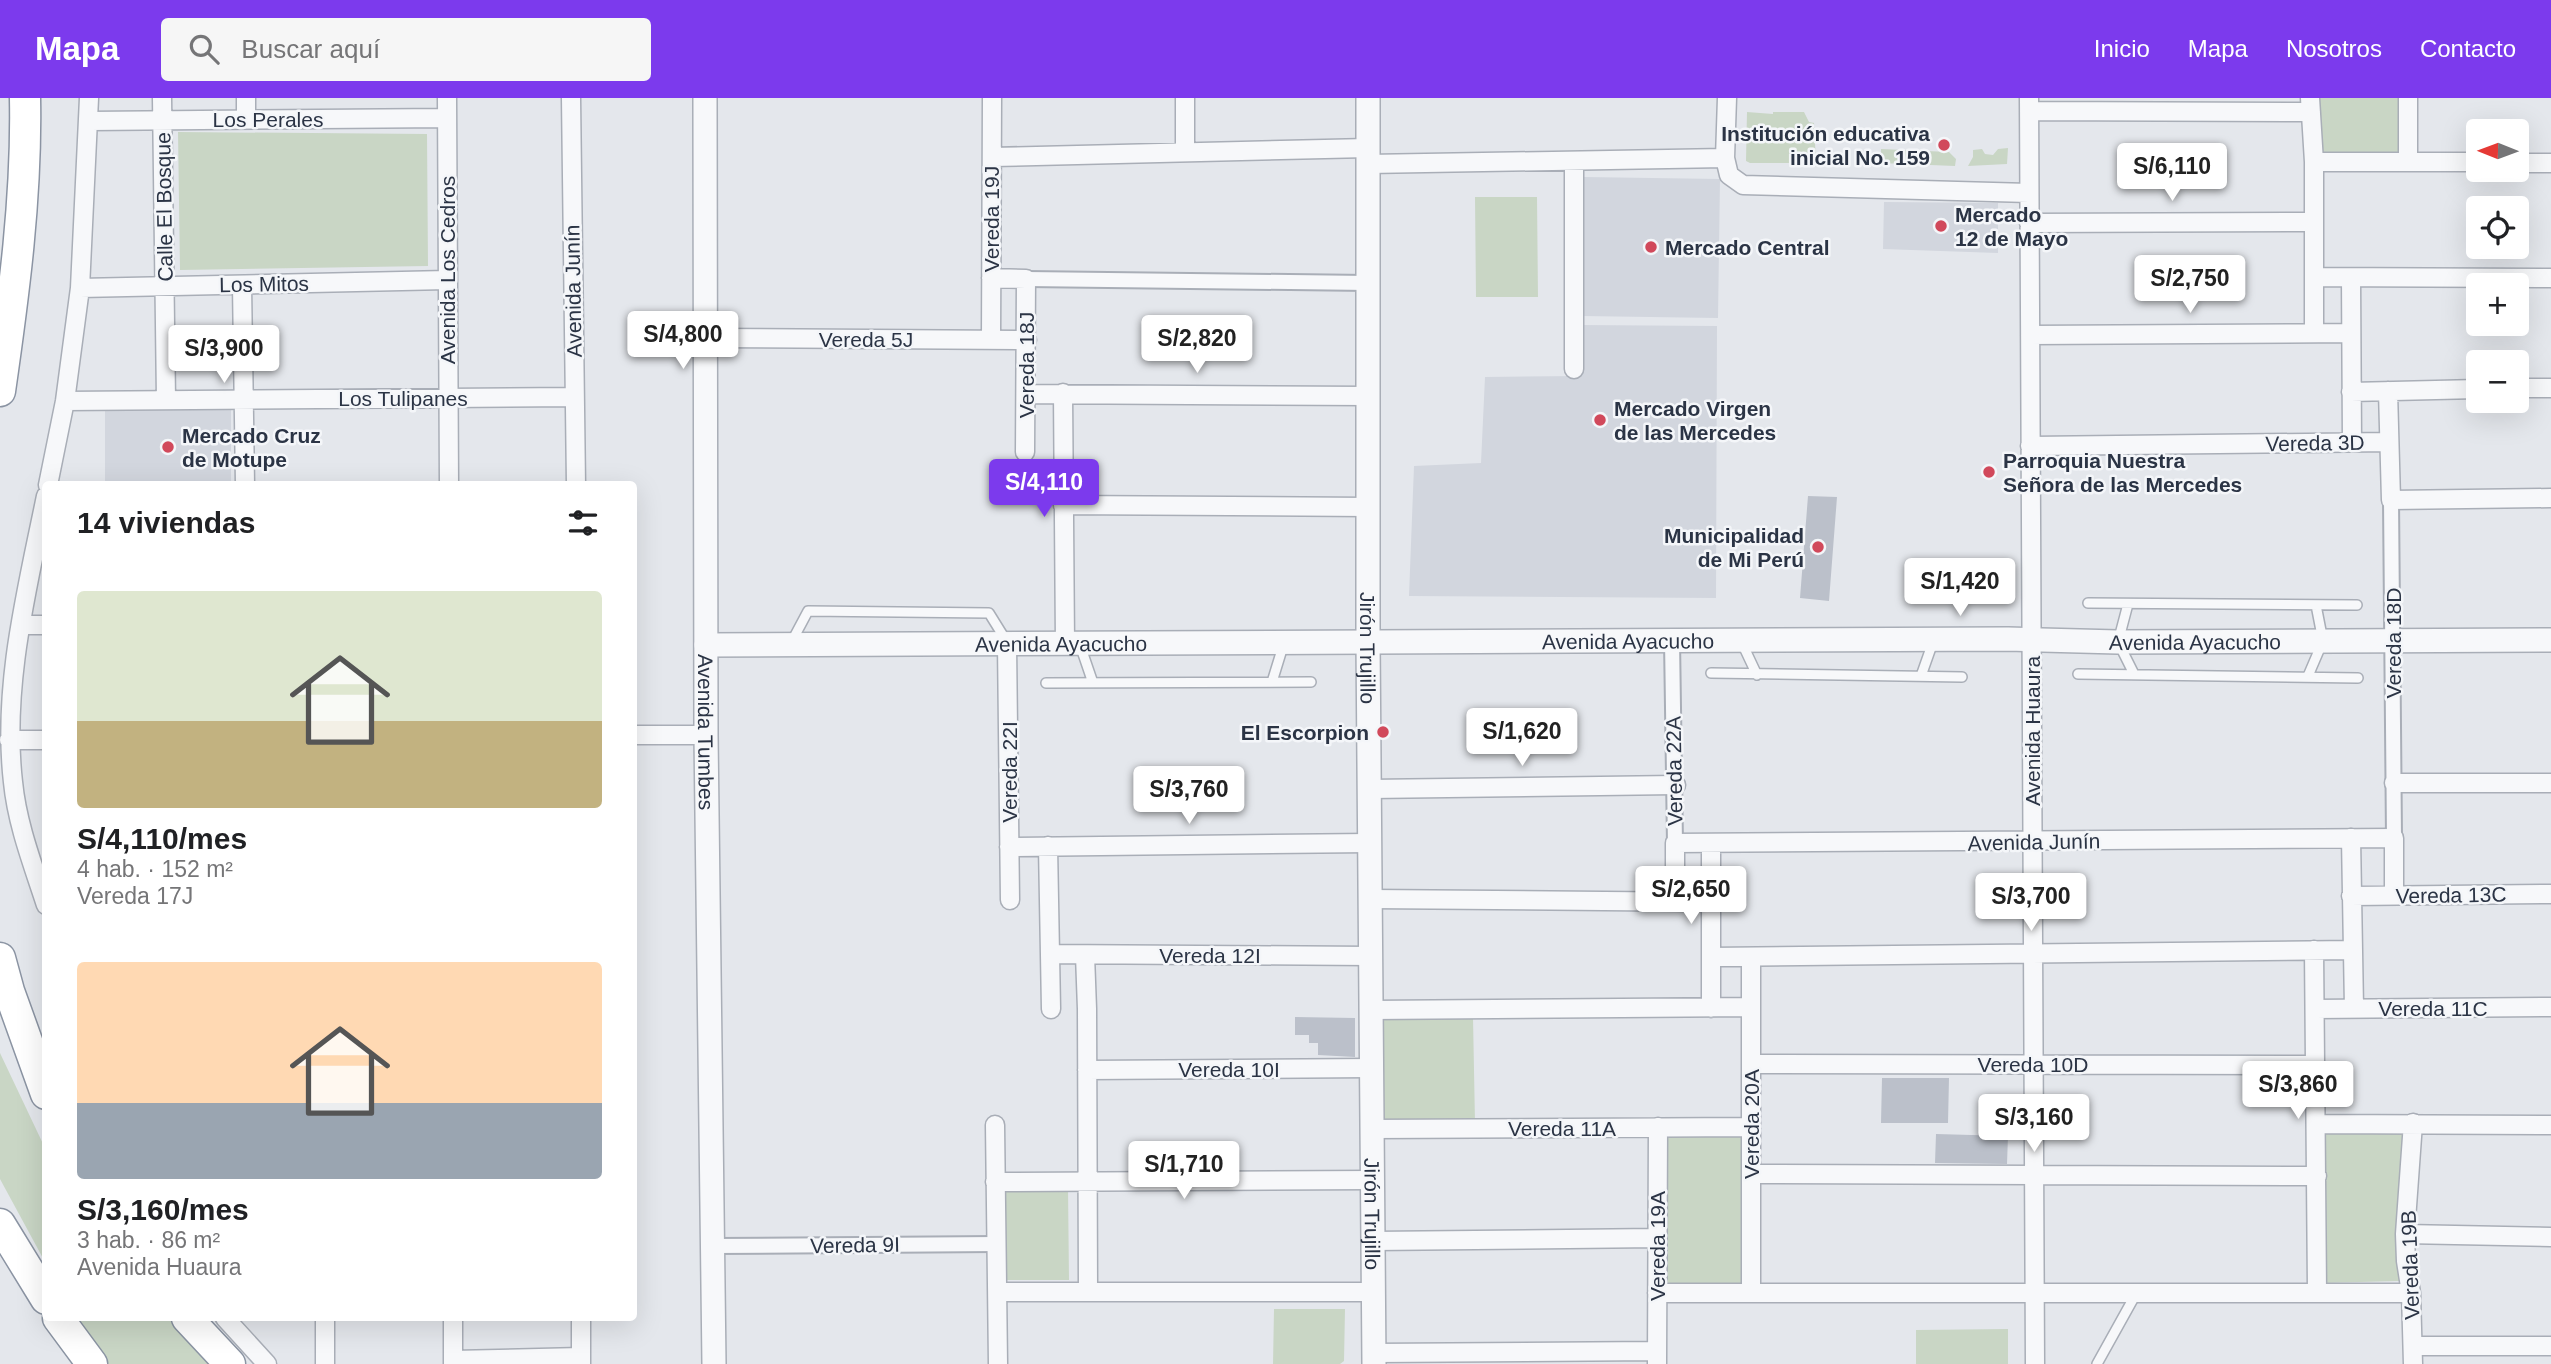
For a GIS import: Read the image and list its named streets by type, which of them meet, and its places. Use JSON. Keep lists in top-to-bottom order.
{
  "streets": {
    "street": [
      "Los Perales",
      "Calle El Bosque",
      "Vereda 19J",
      "Avenida Los Cedros",
      "Los Mitos",
      "Avenida Junín",
      "Vereda 5J",
      "Vereda 18J",
      "Los Tulipanes",
      "Vereda 3D",
      "Avenida Ayacucho",
      "Vereda 18D",
      "Jirón Trujillo",
      "Avenida Tumbes",
      "Avenida Huaura",
      "Vereda 22A",
      "Vereda 22I",
      "Vereda 13C",
      "Vereda 12I",
      "Vereda 11C",
      "Vereda 10D",
      "Vereda 10I",
      "Vereda 20A",
      "Vereda 11A",
      "Vereda 9I",
      "Vereda 19A",
      "Vereda 19B"
    ]
  },
  "crossings": [
    ["Los Perales", "Calle El Bosque"],
    ["Los Perales", "Avenida Los Cedros"],
    ["Calle El Bosque", "Los Mitos"],
    ["Calle El Bosque", "Los Tulipanes"],
    ["Vereda 19J", "Vereda 5J"],
    ["Avenida Los Cedros", "Los Mitos"],
    ["Avenida Los Cedros", "Los Tulipanes"],
    ["Avenida Junín", "Los Tulipanes"],
    ["Avenida Junín", "Vereda 18D"],
    ["Avenida Junín", "Avenida Huaura"],
    ["Avenida Junín", "Vereda 22A"],
    ["Vereda 5J", "Vereda 18J"],
    ["Vereda 5J", "Avenida Tumbes"],
    ["Vereda 3D", "Vereda 18D"],
    ["Vereda 3D", "Avenida Huaura"],
    ["Avenida Ayacucho", "Vereda 18D"],
    ["Avenida Ayacucho", "Jirón Trujillo"],
    ["Avenida Ayacucho", "Avenida Tumbes"],
    ["Avenida Ayacucho", "Avenida Huaura"],
    ["Avenida Ayacucho", "Vereda 22A"],
    ["Avenida Ayacucho", "Vereda 22I"],
    ["Vereda 18D", "Vereda 13C"],
    ["Jirón Trujillo", "Vereda 12I"],
    ["Jirón Trujillo", "Vereda 10I"],
    ["Jirón Trujillo", "Vereda 11A"],
    ["Avenida Tumbes", "Vereda 9I"],
    ["Avenida Huaura", "Vereda 10D"],
    ["Vereda 10D", "Vereda 20A"],
    ["Vereda 20A", "Vereda 11A"],
    ["Vereda 11A", "Vereda 19A"]
  ],
  "places": [
    "Institución educativa inicial No. 159",
    "Mercado 12 de Mayo",
    "Mercado Central",
    "Mercado Virgen de las Mercedes",
    "Mercado Cruz de Motupe",
    "Parroquia Nuestra Señora de las Mercedes",
    "Municipalidad de Mi Perú",
    "El Escorpion"
  ],
  "north": "left",
  "page": {
    "header": "Mapa",
    "search": "Buscar aquí",
    "nav": [
      "Inicio",
      "Mapa",
      "Nosotros",
      "Contacto"
    ],
    "map_buttons": ["+", "−"],
    "price": [
      "S/6,110",
      "S/2,750",
      "S/4,800",
      "S/2,820",
      "S/3,900",
      "S/4,110",
      "S/1,420",
      "S/1,620",
      "S/3,760",
      "S/2,650",
      "S/3,700",
      "S/3,860",
      "S/3,160",
      "S/1,710"
    ],
    "heading": "14 viviendas",
    "list": [
      {
        "name": "S/4,110/mes",
        "note": "4 hab. · 152 m² · Vereda 17J"
      },
      {
        "name": "S/3,160/mes",
        "note": "3 hab. · 86 m² · Avenida Huaura"
      }
    ]
  }
}
